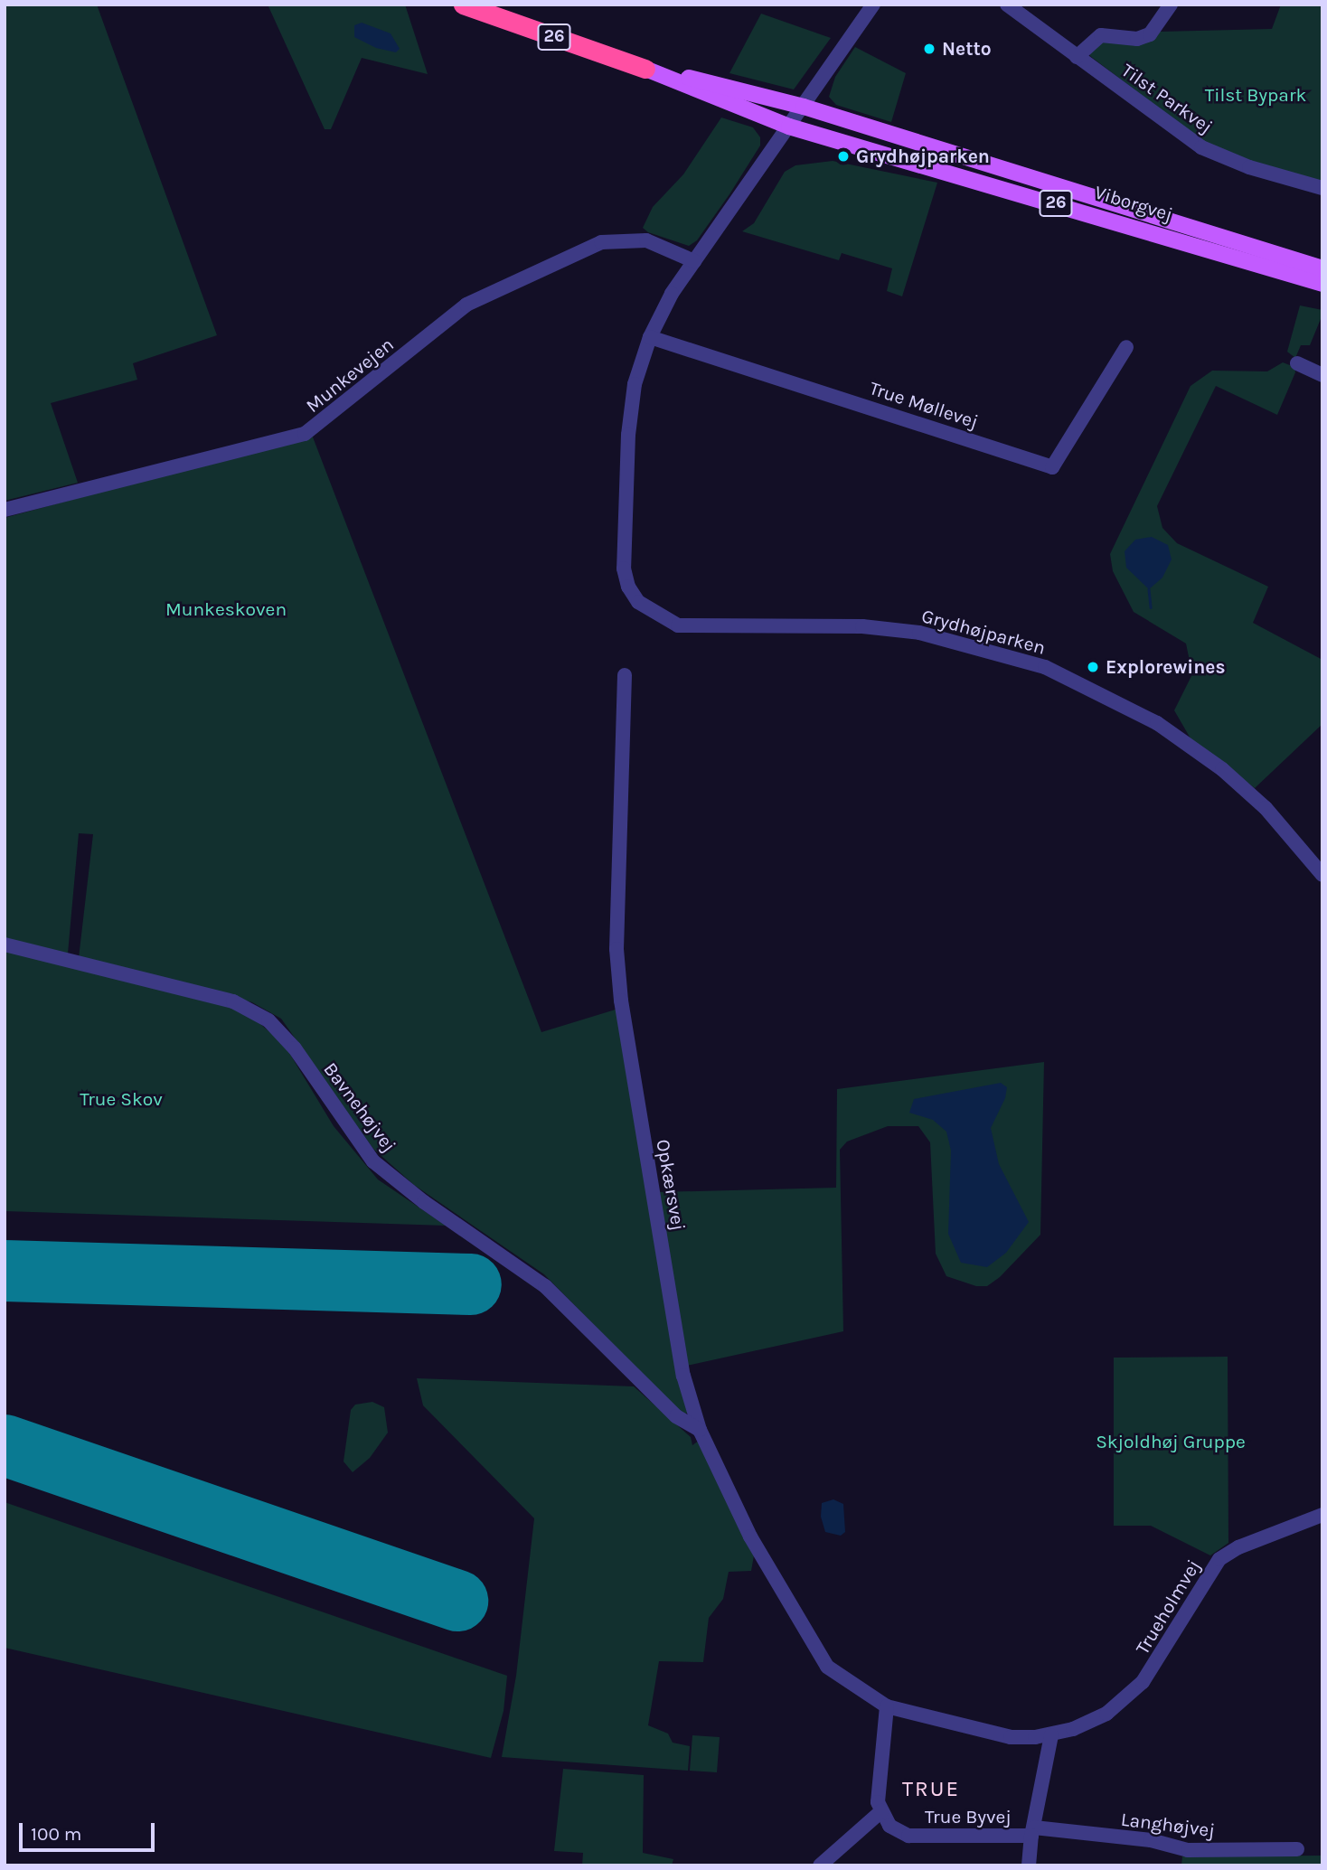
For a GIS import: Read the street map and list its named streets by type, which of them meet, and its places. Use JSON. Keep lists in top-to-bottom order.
{
  "streets": {
    "highway": ["26", "Viborgvej"],
    "street": [
      "Tilst Parkvej",
      "Munkevejen",
      "True Møllevej",
      "Grydhøjparken",
      "Bavnehøjvej",
      "Opkærsvej",
      "Trueholmvej",
      "True Byvej",
      "Langhøjvej"
    ]
  },
  "crossings": [
    ["Viborgvej", "Grydhøjparken"],
    ["Munkevejen", "Grydhøjparken"],
    ["True Møllevej", "Grydhøjparken"],
    ["Bavnehøjvej", "Opkærsvej"],
    ["Trueholmvej", "True Byvej"],
    ["True Byvej", "Langhøjvej"]
  ],
  "districts": ["TRUE"],
  "parks": [
    "Tilst Bypark",
    "Munkeskoven",
    "True Skov",
    "Skjoldhøj Gruppe"
  ],
  "places": ["Netto", "Grydhøjparken", "Explorewines"],
  "scale_bar": "100 m"
}
